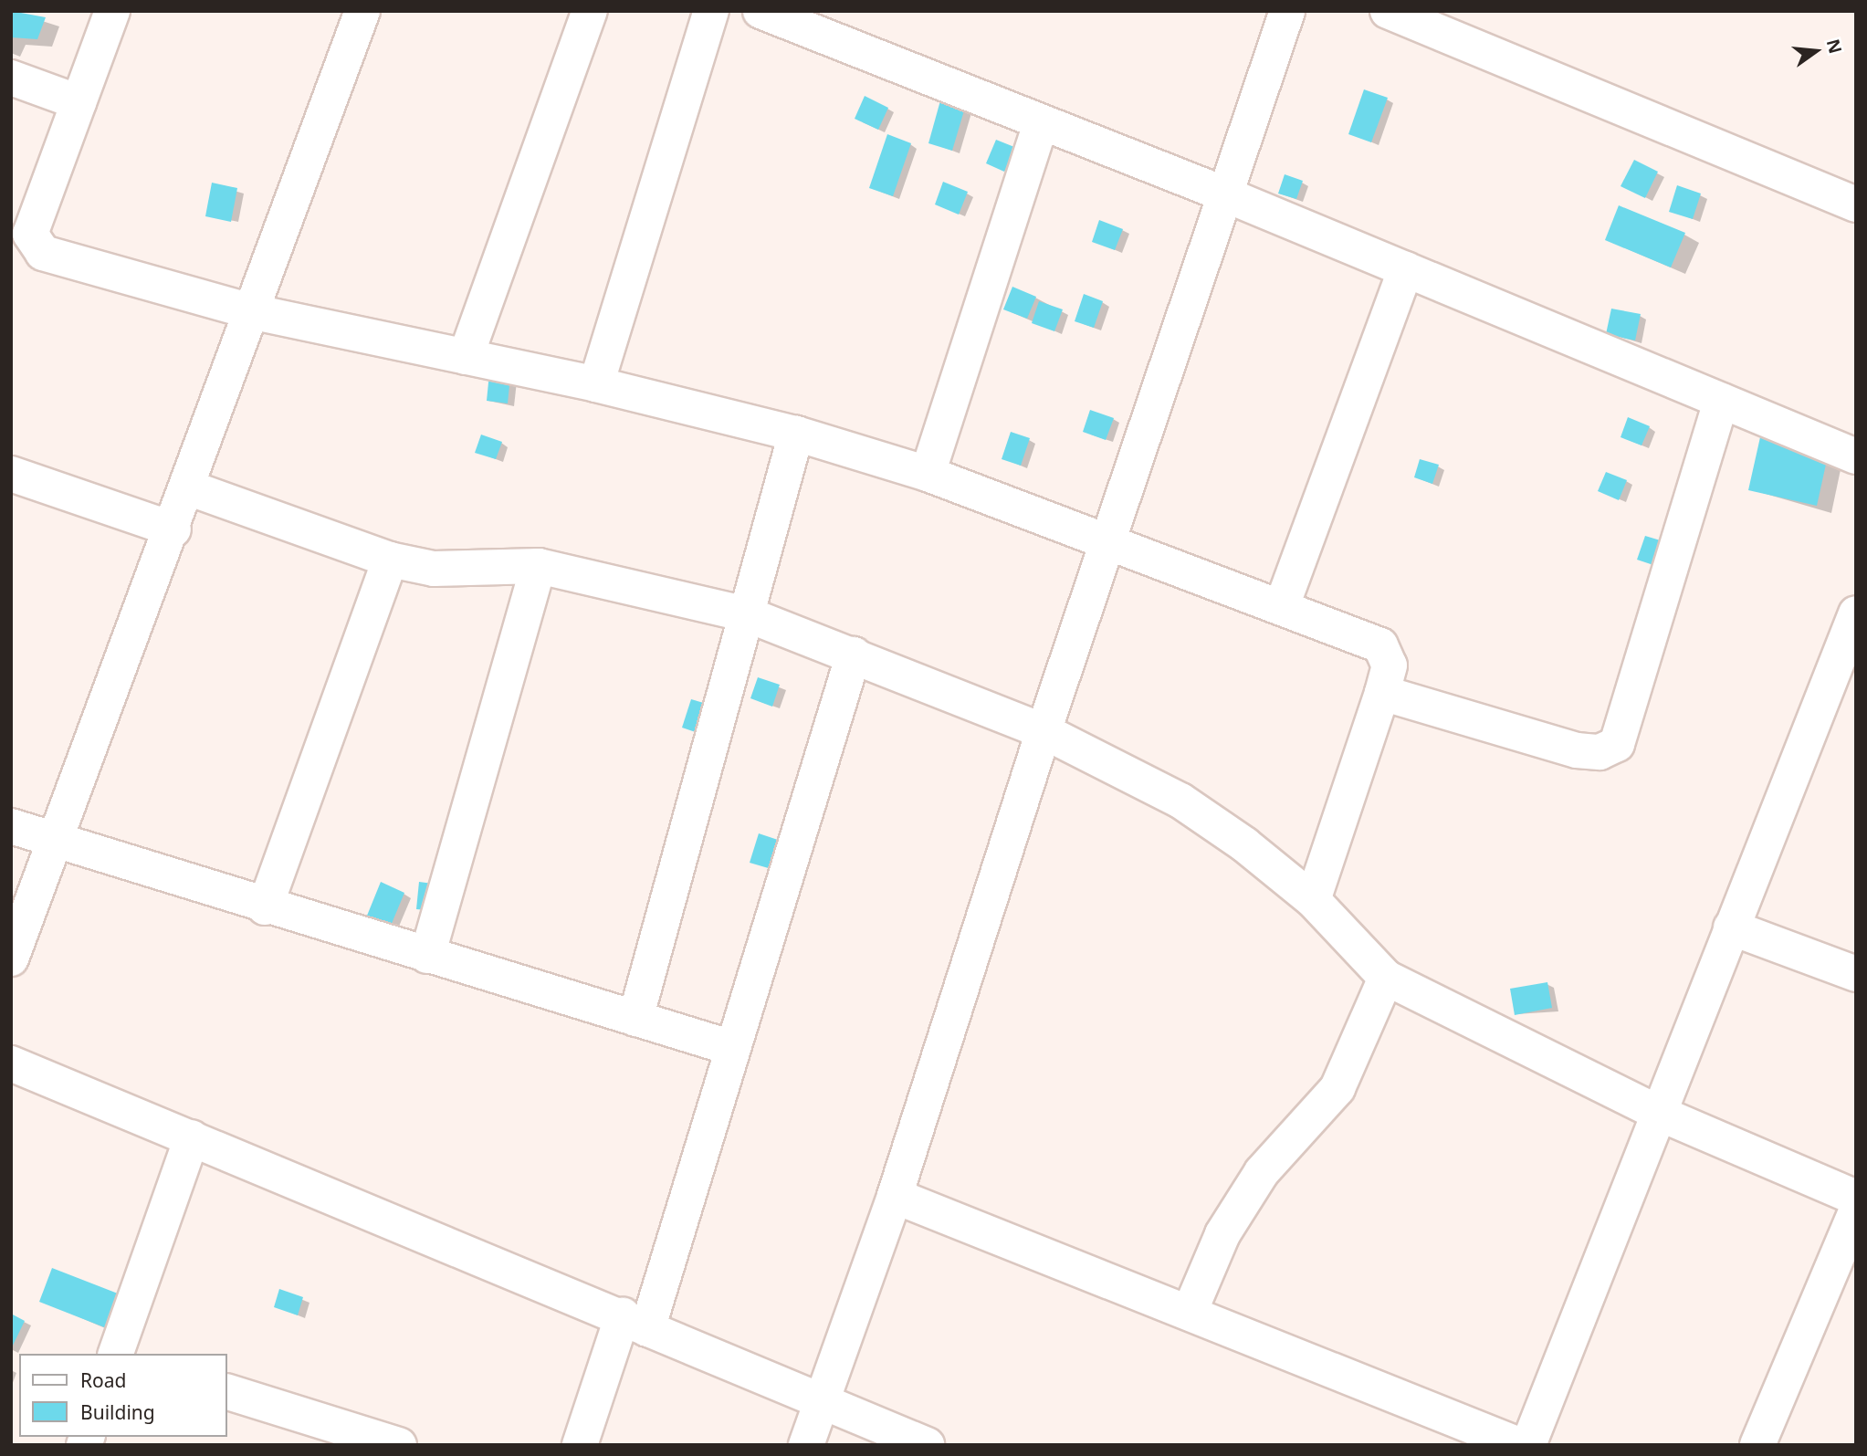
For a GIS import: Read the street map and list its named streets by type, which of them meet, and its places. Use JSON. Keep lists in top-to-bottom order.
{
  "legend": ["Road", "Building"],
  "north": "right"
}
